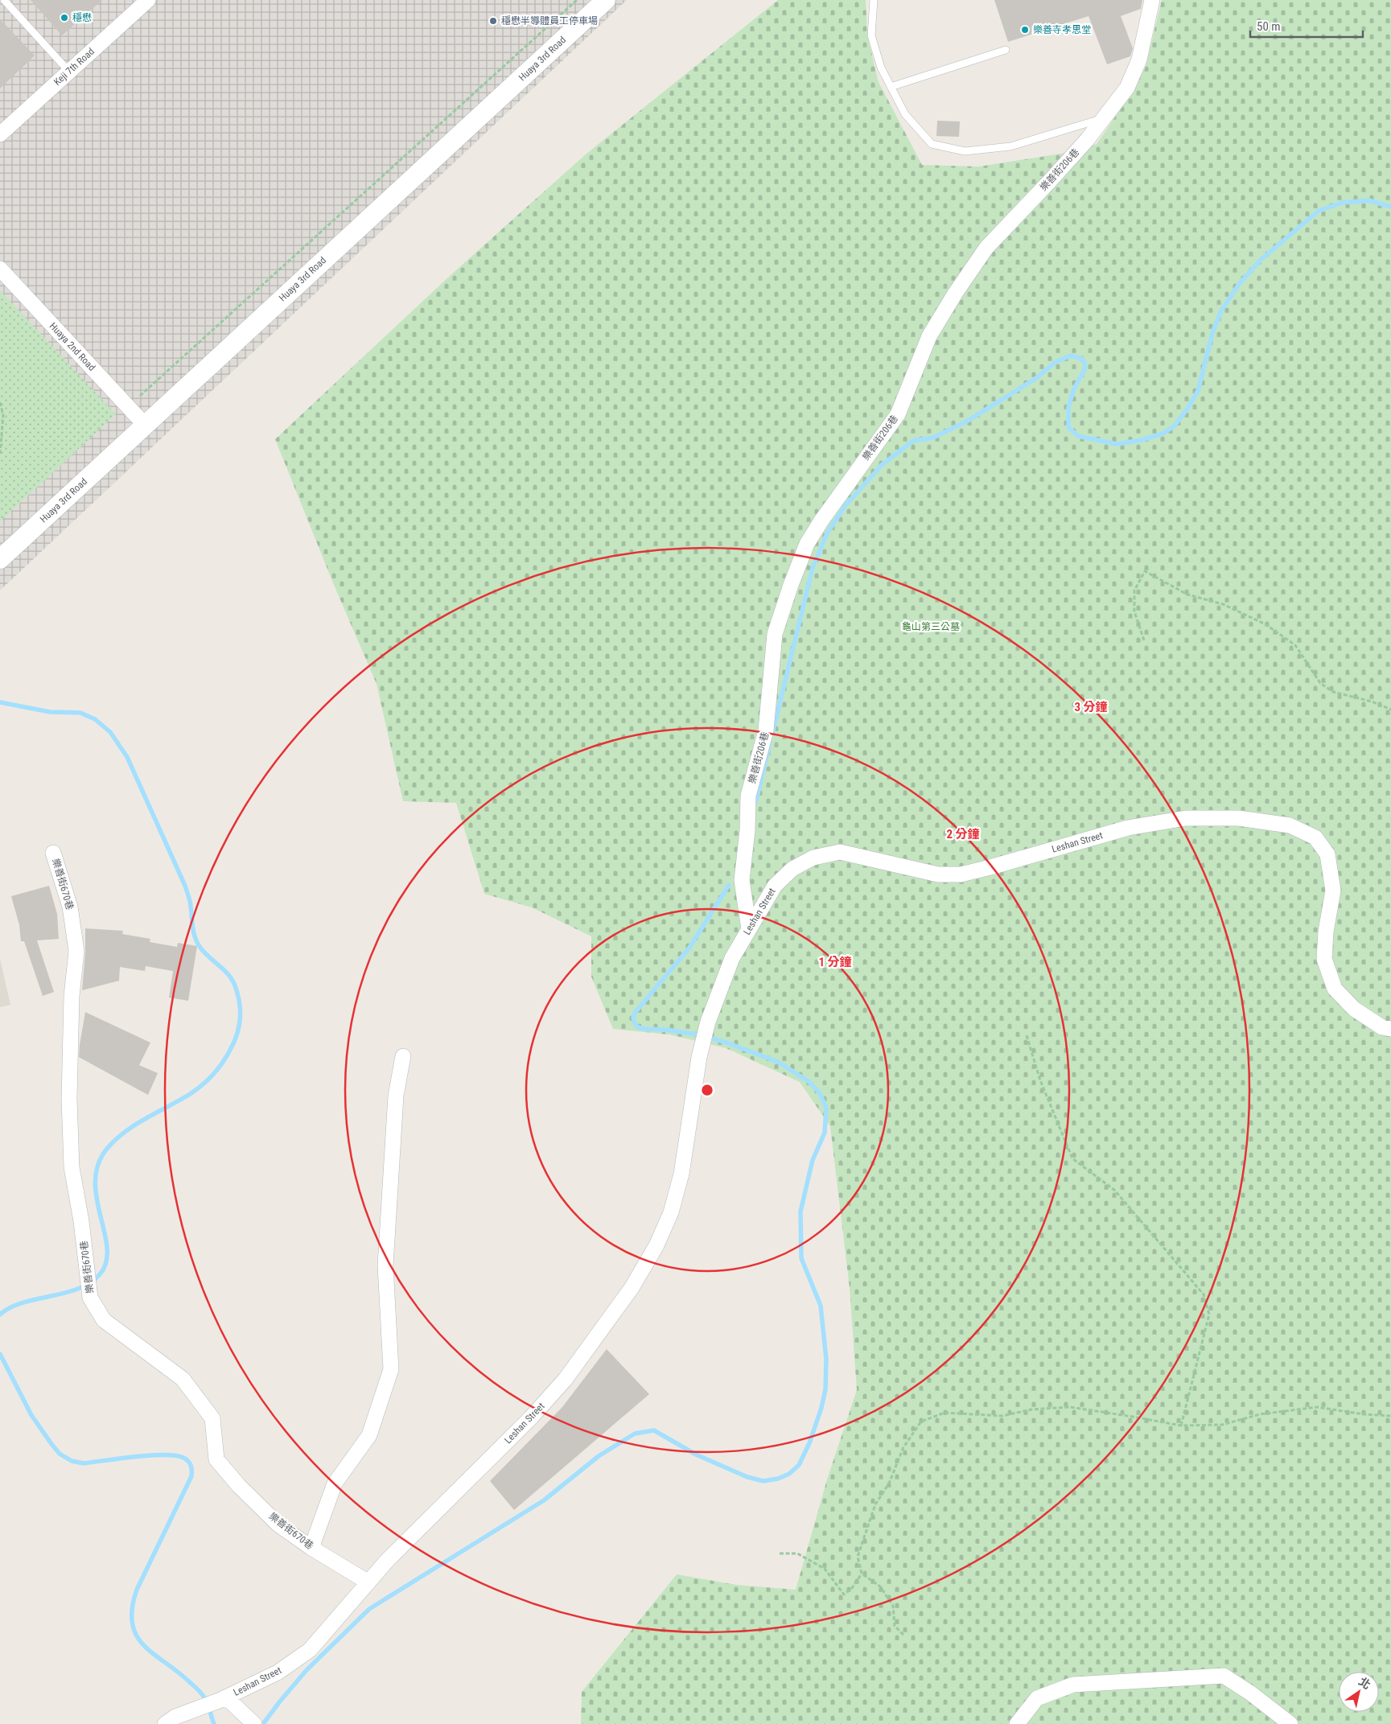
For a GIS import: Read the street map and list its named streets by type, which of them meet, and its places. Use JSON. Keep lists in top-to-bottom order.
{
  "streets": {
    "street": [
      "Huaya 3rd Road",
      "Keji 7th Road",
      "樂善街206巷",
      "Huaya 2nd Road",
      "Leshan Street",
      "樂善街670巷"
    ]
  },
  "crossings": [
    ["Huaya 3rd Road", "Huaya 2nd Road"],
    ["樂善街206巷", "Leshan Street"],
    ["Leshan Street", "樂善街670巷"]
  ],
  "parks": ["龜山第三公墓"],
  "places": ["穩懋", "穩懋半導體員工停車場", "樂善寺孝思堂"],
  "scale_bar": "50 m",
  "north": "top right",
  "rings": ["3 分鐘", "2 分鐘", "1 分鐘"]
}
